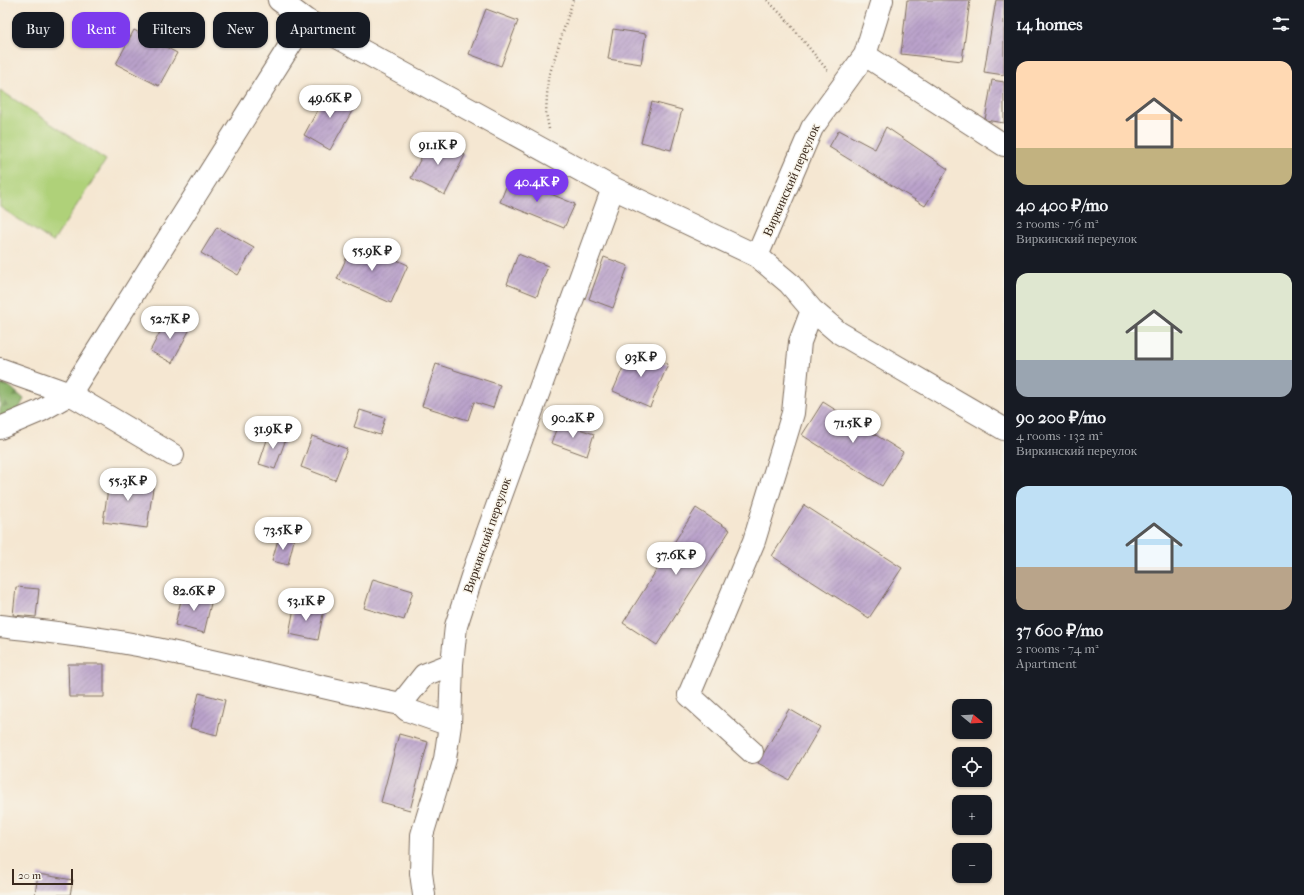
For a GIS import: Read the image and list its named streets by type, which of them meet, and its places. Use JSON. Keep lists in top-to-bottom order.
{
  "streets": {
    "street": ["Виркинский переулок"]
  },
  "scale_bar": "20 m",
  "north": "right",
  "page": {
    "heading": "14 homes",
    "chip": [
      "Buy",
      "Rent",
      "Filters",
      "New",
      "Apartment"
    ],
    "list": [
      {
        "name": "40 400 ₽/mo",
        "note": "2 rooms · 76 m² · Виркинский переулок"
      },
      {
        "name": "90 200 ₽/mo",
        "note": "4 rooms · 132 m² · Виркинский переулок"
      },
      {
        "name": "37 600 ₽/mo",
        "note": "2 rooms · 74 m² · Apartment"
      }
    ],
    "price": [
      "49.6K ₽",
      "91.1K ₽",
      "40.4K ₽",
      "55.9K ₽",
      "52.7K ₽",
      "93K ₽",
      "90.2K ₽",
      "71.5K ₽",
      "31.9K ₽",
      "55.3K ₽",
      "73.5K ₽",
      "37.6K ₽",
      "82.6K ₽",
      "53.1K ₽"
    ],
    "map_buttons": ["+", "−"],
    "scale": "20 m"
  }
}
